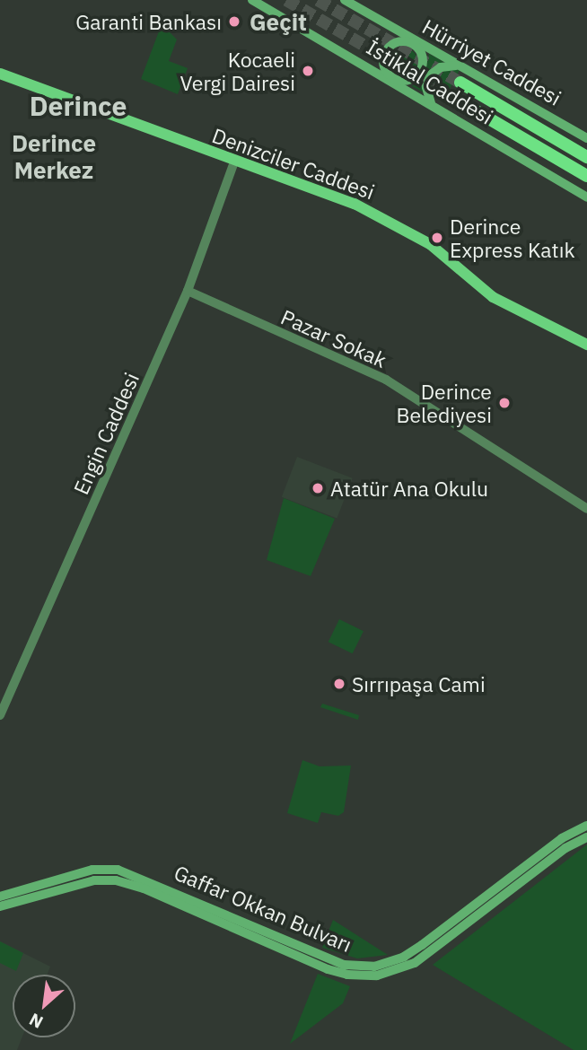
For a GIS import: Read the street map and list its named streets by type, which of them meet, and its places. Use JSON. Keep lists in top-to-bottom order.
{
  "streets": {
    "main road": [
      "Hürriyet Caddesi",
      "İstiklal Caddesi",
      "Denizciler Caddesi",
      "Gaffar Okkan Bulvarı"
    ],
    "street": ["Pazar Sokak", "Engin Caddesi"]
  },
  "crossings": [
    ["Denizciler Caddesi", "Engin Caddesi"],
    ["Pazar Sokak", "Engin Caddesi"]
  ],
  "districts": ["Geçit", "Derince", "Derince Merkez"],
  "places": [
    "Garanti Bankası",
    "Kocaeli Vergi Dairesi",
    "Derince Express Katık",
    "Derince Belediyesi",
    "Atatür Ana Okulu",
    "Sırrıpaşa Cami"
  ],
  "north": "bottom left"
}
